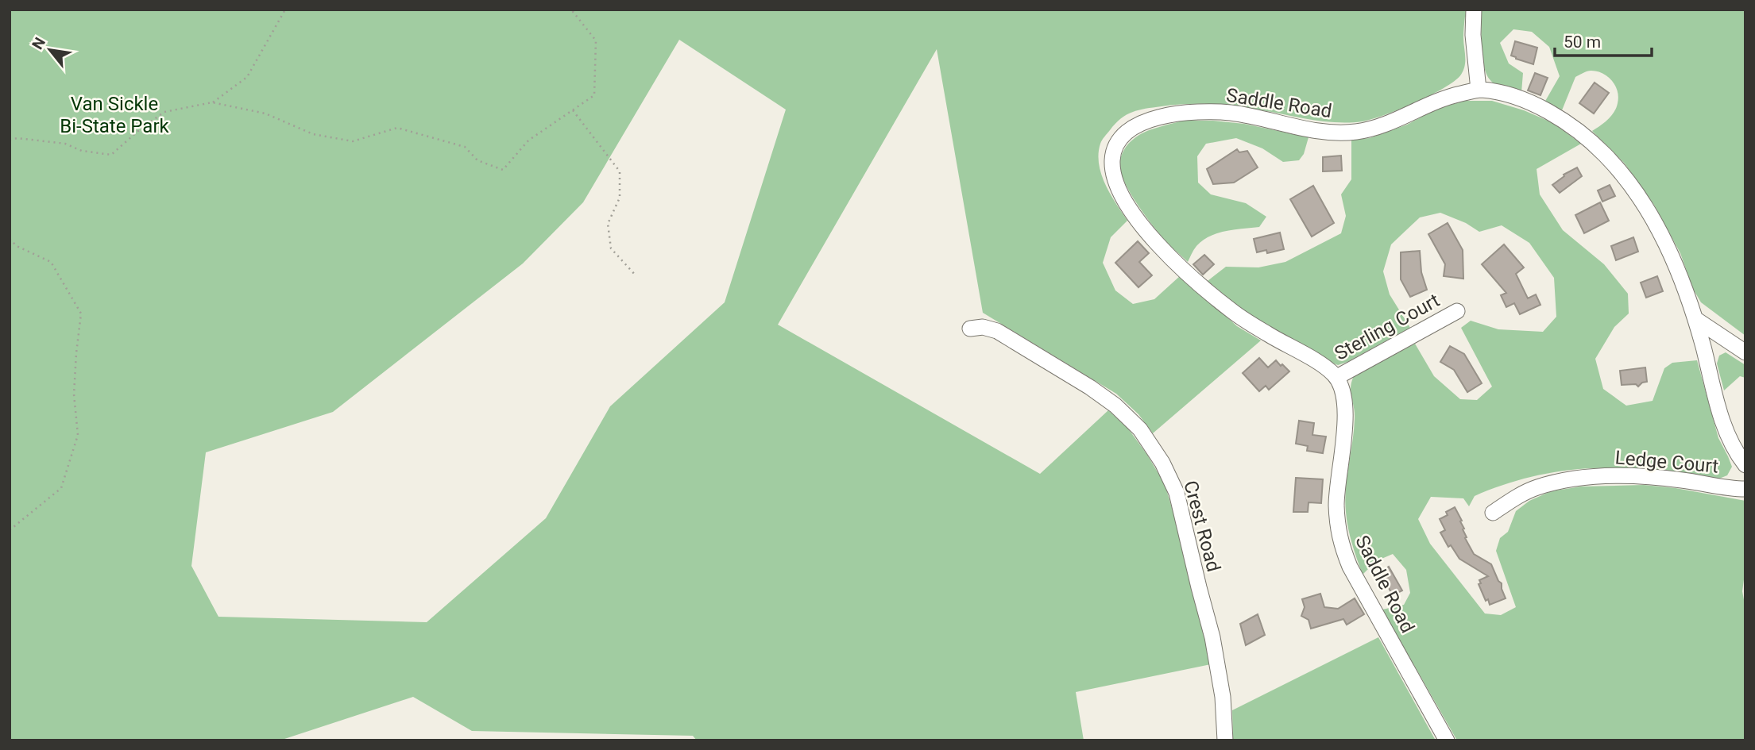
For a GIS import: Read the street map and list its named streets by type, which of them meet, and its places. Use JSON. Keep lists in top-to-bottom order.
{
  "streets": {
    "street": [
      "Saddle Road",
      "Sterling Court",
      "Ledge Court",
      "Crest Road"
    ]
  },
  "crossings": [
    ["Saddle Road", "Sterling Court"]
  ],
  "parks": ["Van Sickle Bi-State Park"],
  "scale_bar": "50 m",
  "north": "top left"
}
